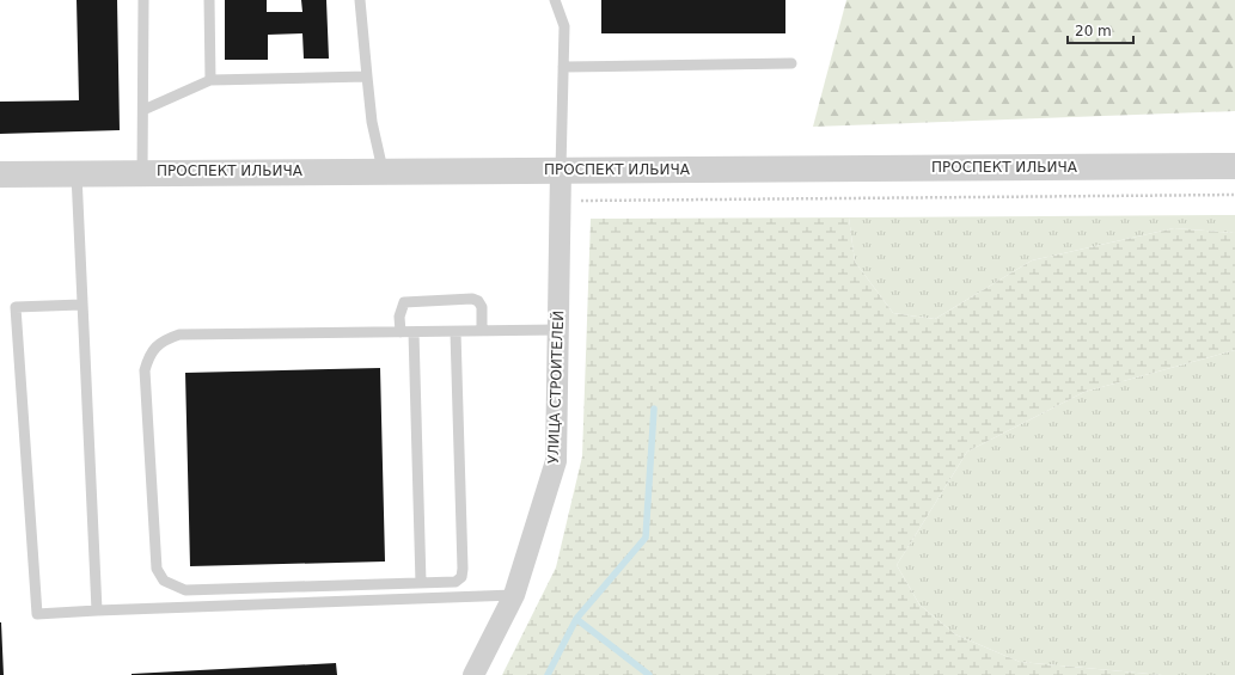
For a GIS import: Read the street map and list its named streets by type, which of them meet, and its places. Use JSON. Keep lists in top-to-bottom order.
{
  "streets": {
    "street": ["ПРОСПЕКТ ИЛЬИЧА", "УЛИЦА СТРОИТЕЛЕЙ"]
  },
  "crossings": [
    ["ПРОСПЕКТ ИЛЬИЧА", "УЛИЦА СТРОИТЕЛЕЙ"]
  ],
  "scale_bar": "20 m"
}
